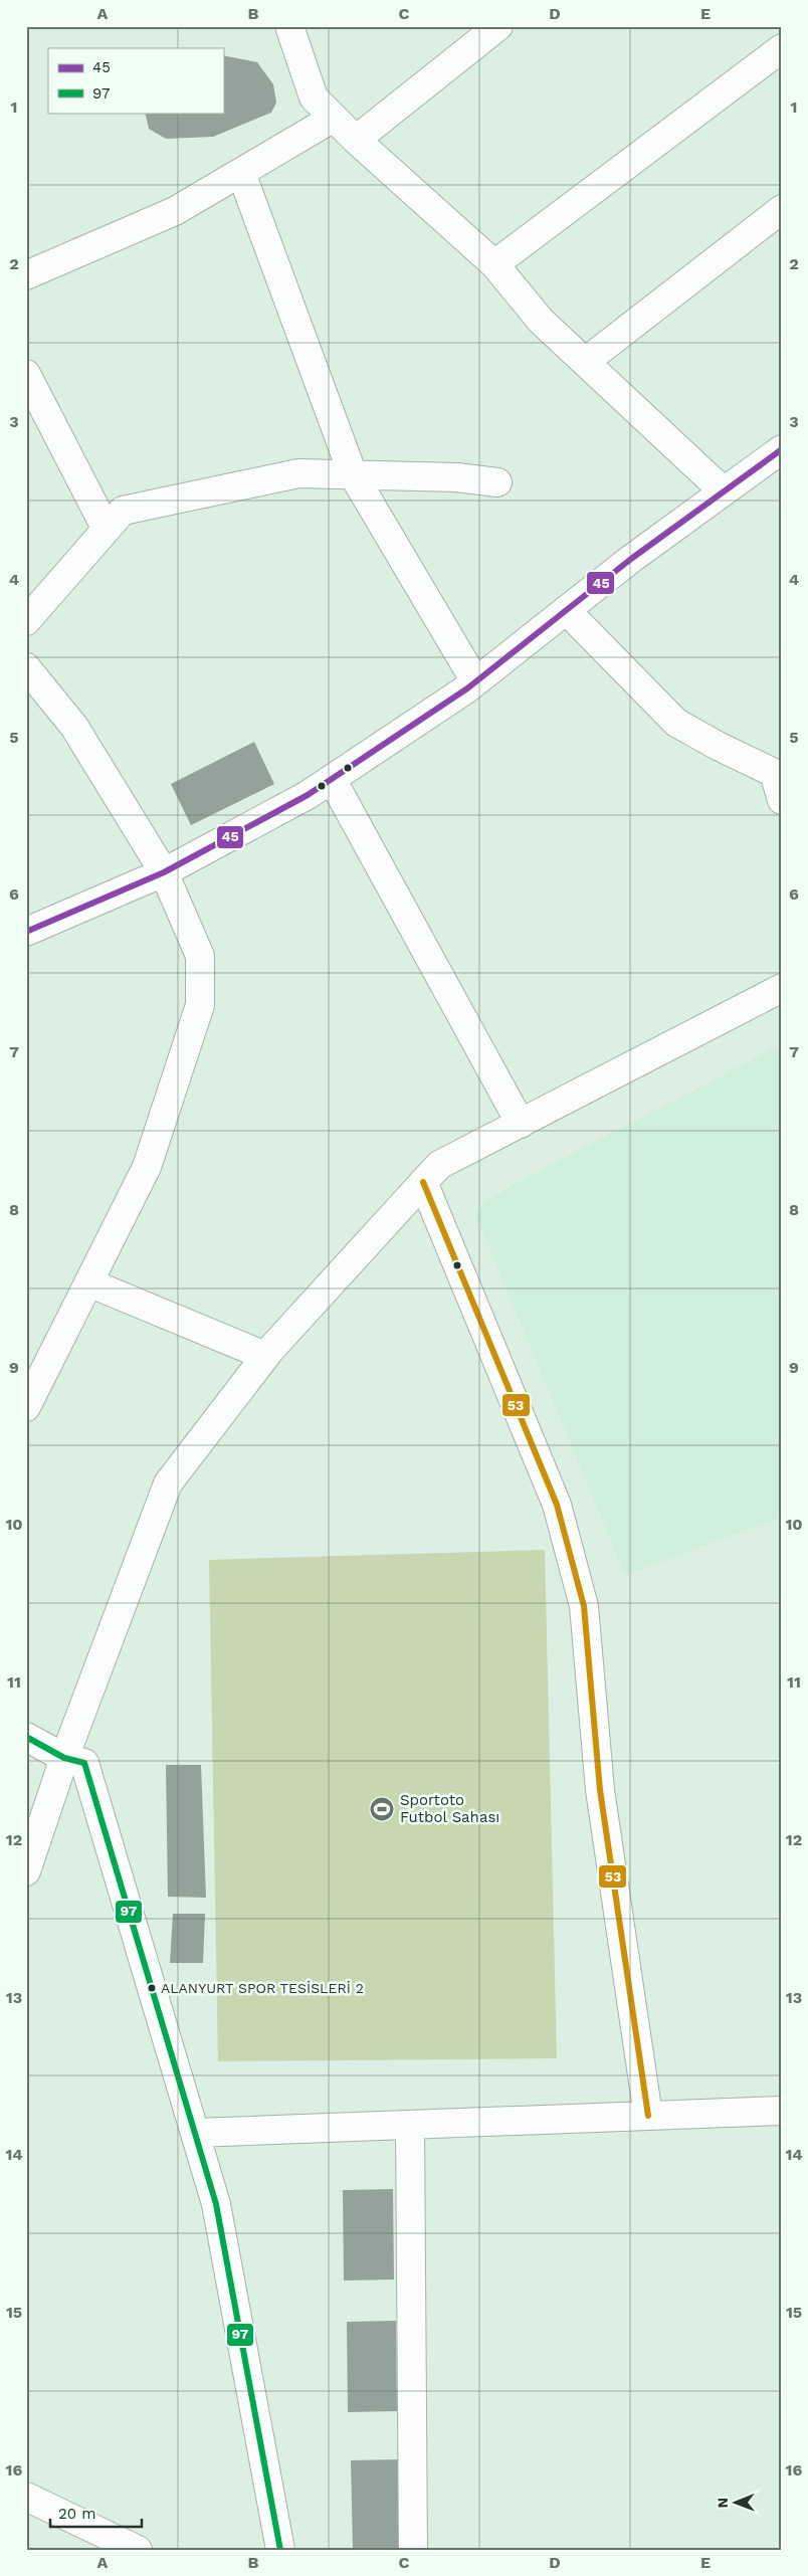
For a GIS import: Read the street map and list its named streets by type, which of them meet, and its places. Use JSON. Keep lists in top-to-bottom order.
{
  "places": {
    "sports": ["Sportoto Futbol Sahası"],
    "other": ["ALANYURT SPOR TESİSLERİ 2"]
  },
  "lines": ["transit line 45", "transit line 53", "transit line 97"],
  "legend": ["45", "97"],
  "scale_bar": "20 m",
  "north": "left",
  "grid": {
    "columns": [
      "A",
      "B",
      "C",
      "D",
      "E"
    ],
    "rows": [
      "1",
      "2",
      "3",
      "4",
      "5",
      "6",
      "7",
      "8",
      "9",
      "10",
      "11",
      "12",
      "13",
      "14",
      "15",
      "16"
    ]
  }
}
